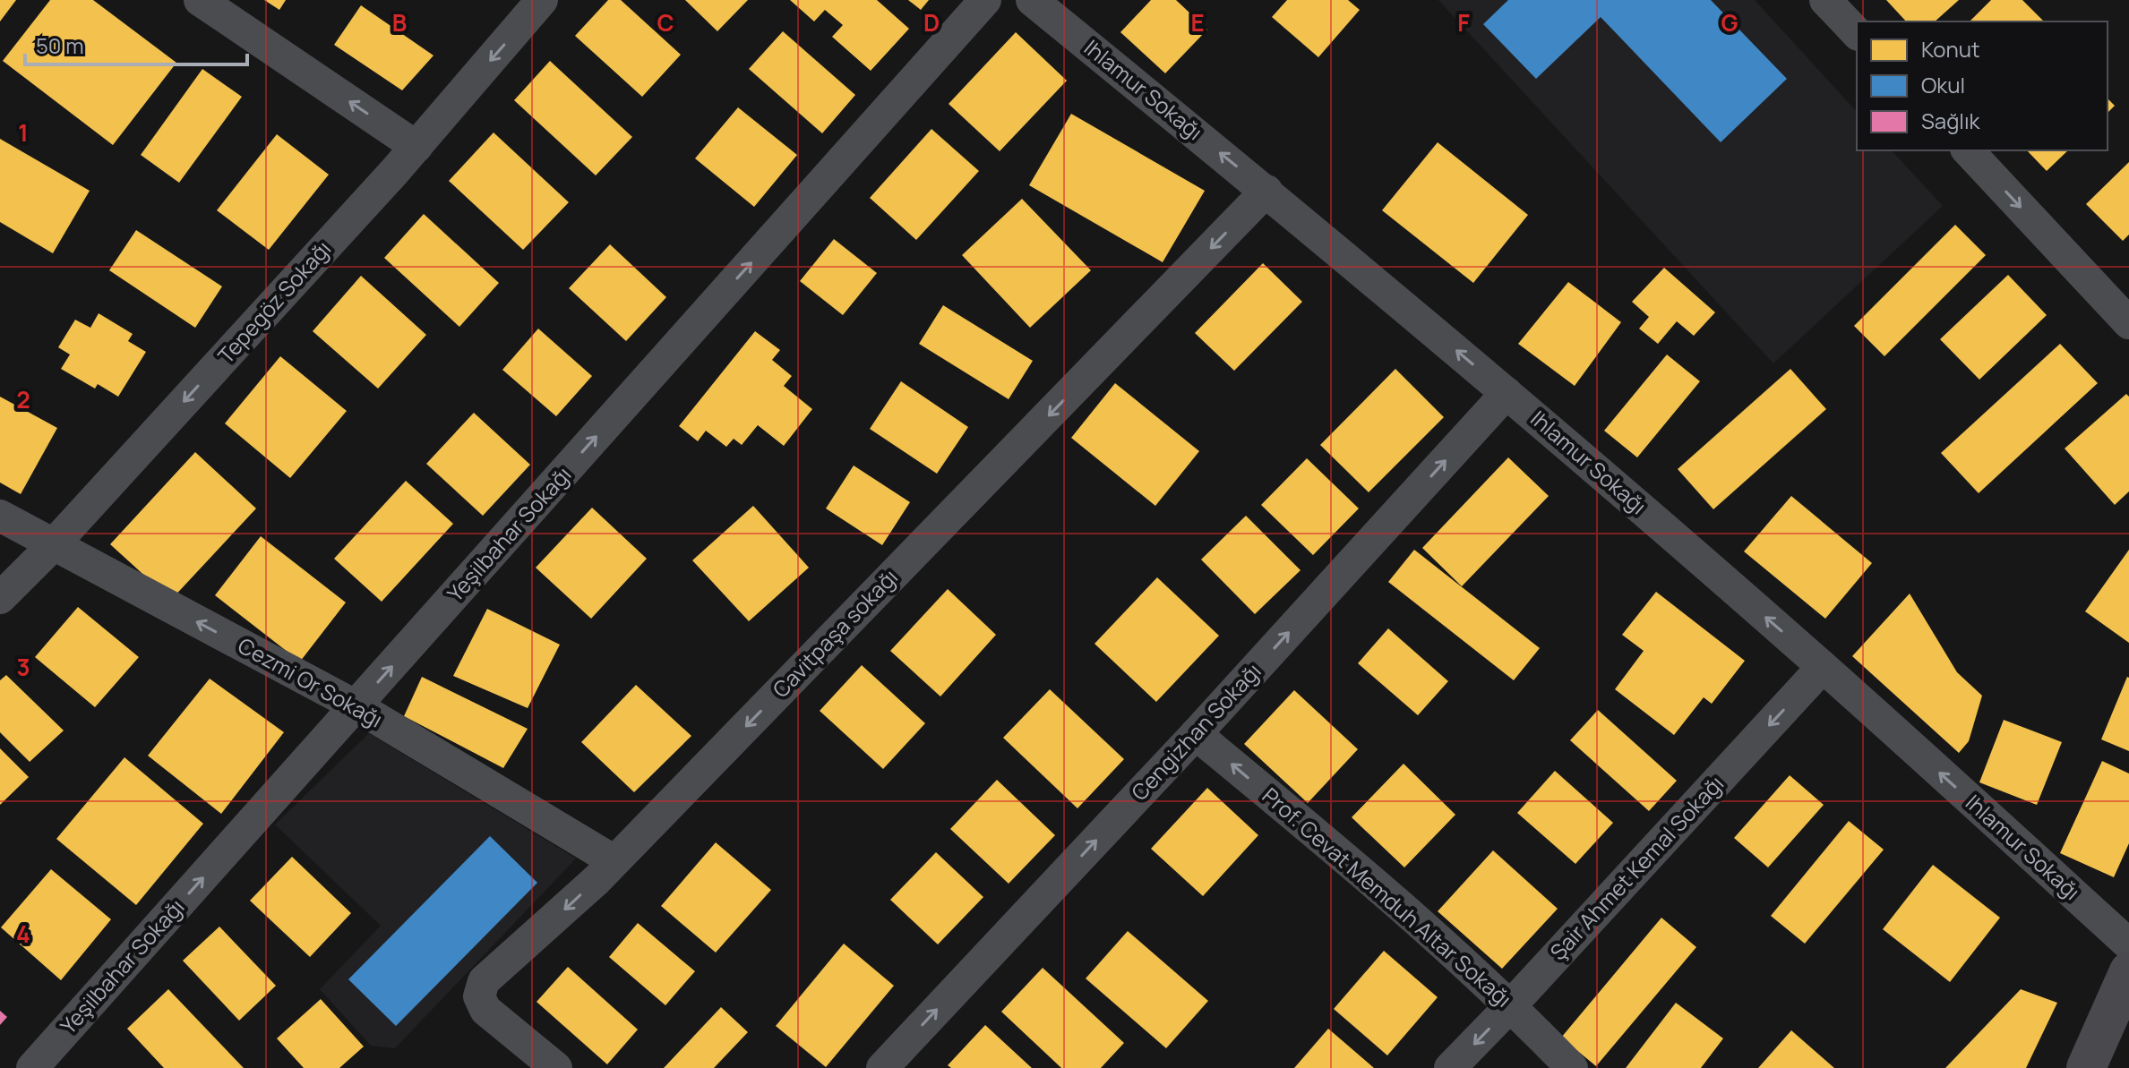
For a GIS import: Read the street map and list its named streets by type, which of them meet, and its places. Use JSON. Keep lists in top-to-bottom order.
{
  "streets": {
    "street": [
      "Ihlamur Sokağı",
      "Tepegöz Sokağı",
      "Yeşilbahar Sokağı",
      "Cavitpaşa sokağı",
      "Cezmi Or Sokağı",
      "Cengizhan Sokağı",
      "Şair Ahmet Kemal Sokağı",
      "Prof. Cevat Memduh Altar Sokağı"
    ]
  },
  "crossings": [
    ["Ihlamur Sokağı", "Cavitpaşa sokağı"],
    ["Ihlamur Sokağı", "Cengizhan Sokağı"],
    ["Ihlamur Sokağı", "Şair Ahmet Kemal Sokağı"],
    ["Tepegöz Sokağı", "Cezmi Or Sokağı"],
    ["Yeşilbahar Sokağı", "Cezmi Or Sokağı"],
    ["Cavitpaşa sokağı", "Cezmi Or Sokağı"],
    ["Cengizhan Sokağı", "Prof. Cevat Memduh Altar Sokağı"],
    ["Şair Ahmet Kemal Sokağı", "Prof. Cevat Memduh Altar Sokağı"]
  ],
  "one_way": [
    "Ihlamur Sokağı",
    "Tepegöz Sokağı",
    "Yeşilbahar Sokağı",
    "Cavitpaşa sokağı",
    "Cezmi Or Sokağı",
    "Cengizhan Sokağı",
    "Şair Ahmet Kemal Sokağı",
    "Prof. Cevat Memduh Altar Sokağı"
  ],
  "legend": ["Konut", "Okul", "Sağlık"],
  "scale_bar": "50 m",
  "grid": {
    "columns": [
      "B",
      "C",
      "D",
      "E",
      "F",
      "G"
    ],
    "rows": [
      "1",
      "2",
      "3",
      "4"
    ]
  }
}
